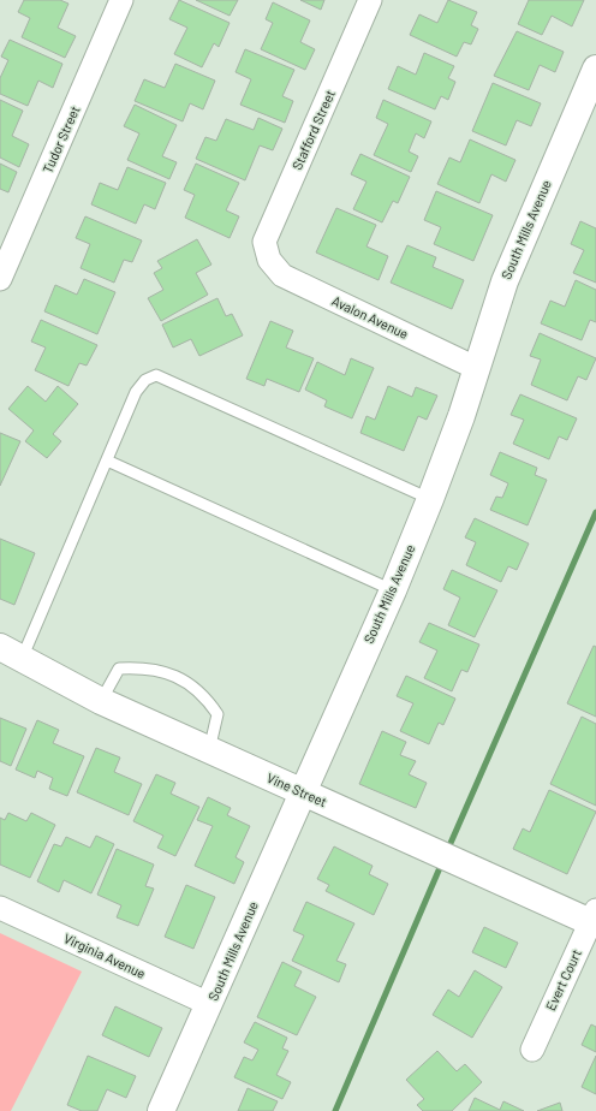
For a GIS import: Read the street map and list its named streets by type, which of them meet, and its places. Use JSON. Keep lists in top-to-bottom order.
{
  "streets": {
    "street": [
      "Stafford Street",
      "Tudor Street",
      "South Mills Avenue",
      "Avalon Avenue",
      "Vine Street",
      "Virginia Avenue",
      "Evert Court"
    ]
  },
  "crossings": [
    ["Stafford Street", "Avalon Avenue"],
    ["South Mills Avenue", "Avalon Avenue"],
    ["South Mills Avenue", "Vine Street"],
    ["South Mills Avenue", "Virginia Avenue"],
    ["Vine Street", "Evert Court"]
  ]
}
